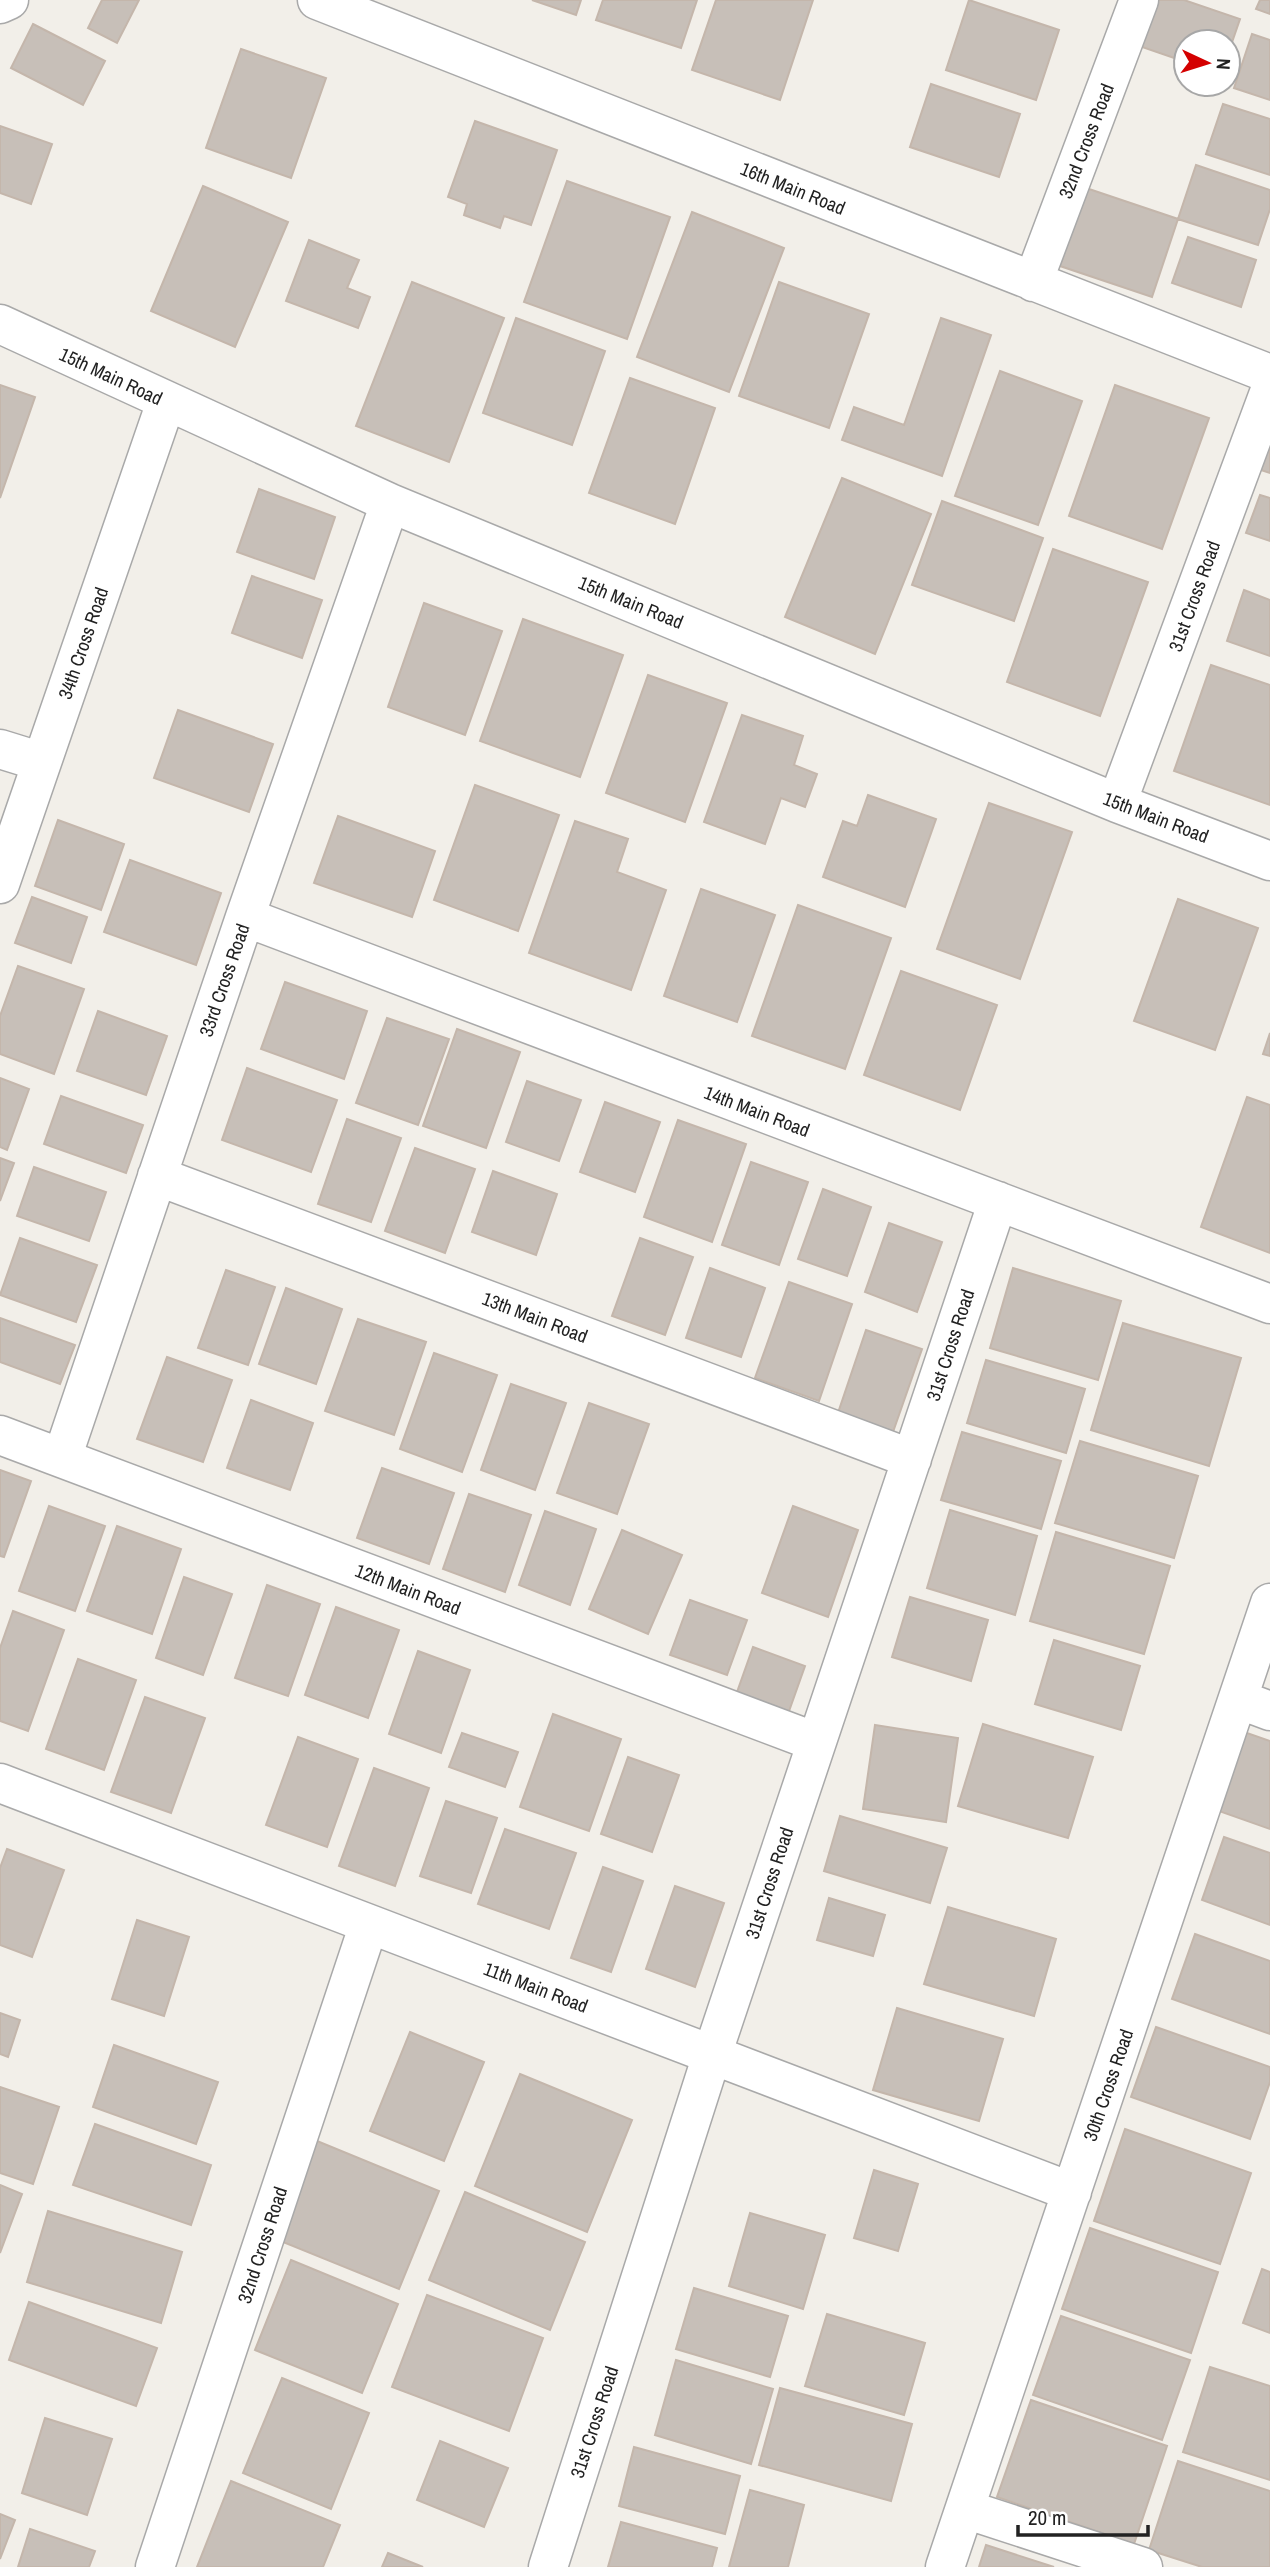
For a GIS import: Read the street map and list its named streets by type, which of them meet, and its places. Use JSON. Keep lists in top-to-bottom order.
{
  "streets": {
    "street": [
      "32nd Cross Road",
      "16th Main Road",
      "15th Main Road",
      "31st Cross Road",
      "34th Cross Road",
      "33rd Cross Road",
      "14th Main Road",
      "13th Main Road",
      "12th Main Road",
      "11th Main Road",
      "30th Cross Road"
    ]
  },
  "crossings": [
    ["32nd Cross Road", "16th Main Road"],
    ["32nd Cross Road", "11th Main Road"],
    ["15th Main Road", "31st Cross Road"],
    ["15th Main Road", "34th Cross Road"],
    ["15th Main Road", "33rd Cross Road"],
    ["31st Cross Road", "14th Main Road"],
    ["31st Cross Road", "13th Main Road"],
    ["31st Cross Road", "12th Main Road"],
    ["31st Cross Road", "11th Main Road"],
    ["33rd Cross Road", "14th Main Road"],
    ["33rd Cross Road", "13th Main Road"],
    ["33rd Cross Road", "12th Main Road"],
    ["11th Main Road", "30th Cross Road"]
  ],
  "scale_bar": "20 m",
  "north": "right"
}
